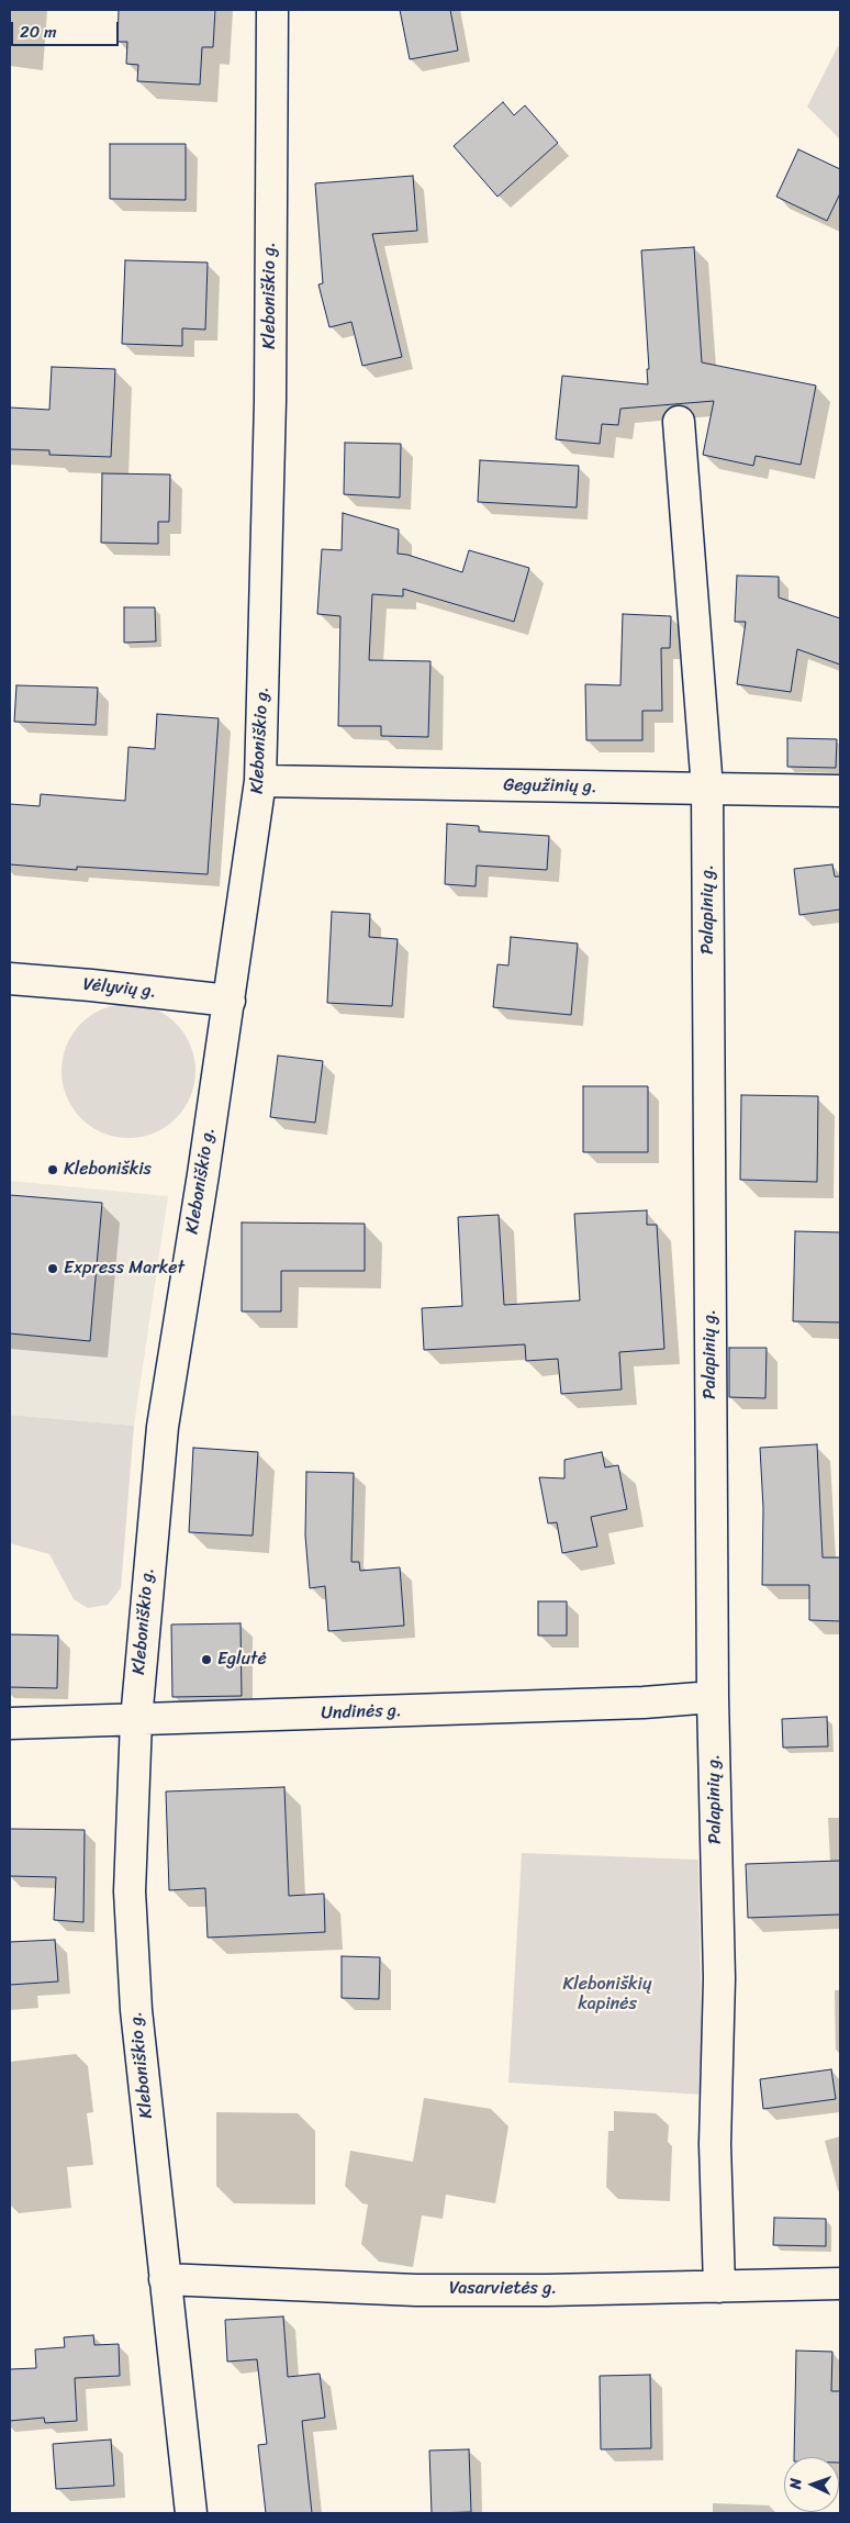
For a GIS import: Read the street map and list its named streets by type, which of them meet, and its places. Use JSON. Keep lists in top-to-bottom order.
{
  "streets": {
    "street": [
      "Kleboniškio g.",
      "Gegužinių g.",
      "Palapinių g.",
      "Vėlyvių g.",
      "Undinės g.",
      "Vasarvietės g."
    ]
  },
  "crossings": [
    ["Kleboniškio g.", "Gegužinių g."],
    ["Kleboniškio g.", "Vėlyvių g."],
    ["Kleboniškio g.", "Undinės g."],
    ["Kleboniškio g.", "Vasarvietės g."],
    ["Gegužinių g.", "Palapinių g."],
    ["Palapinių g.", "Undinės g."],
    ["Palapinių g.", "Vasarvietės g."]
  ],
  "parks": ["Kleboniškių kapinės"],
  "places": ["Kleboniškis", "Express Market", "Eglutė"],
  "scale_bar": "20 m",
  "north": "left"
}
